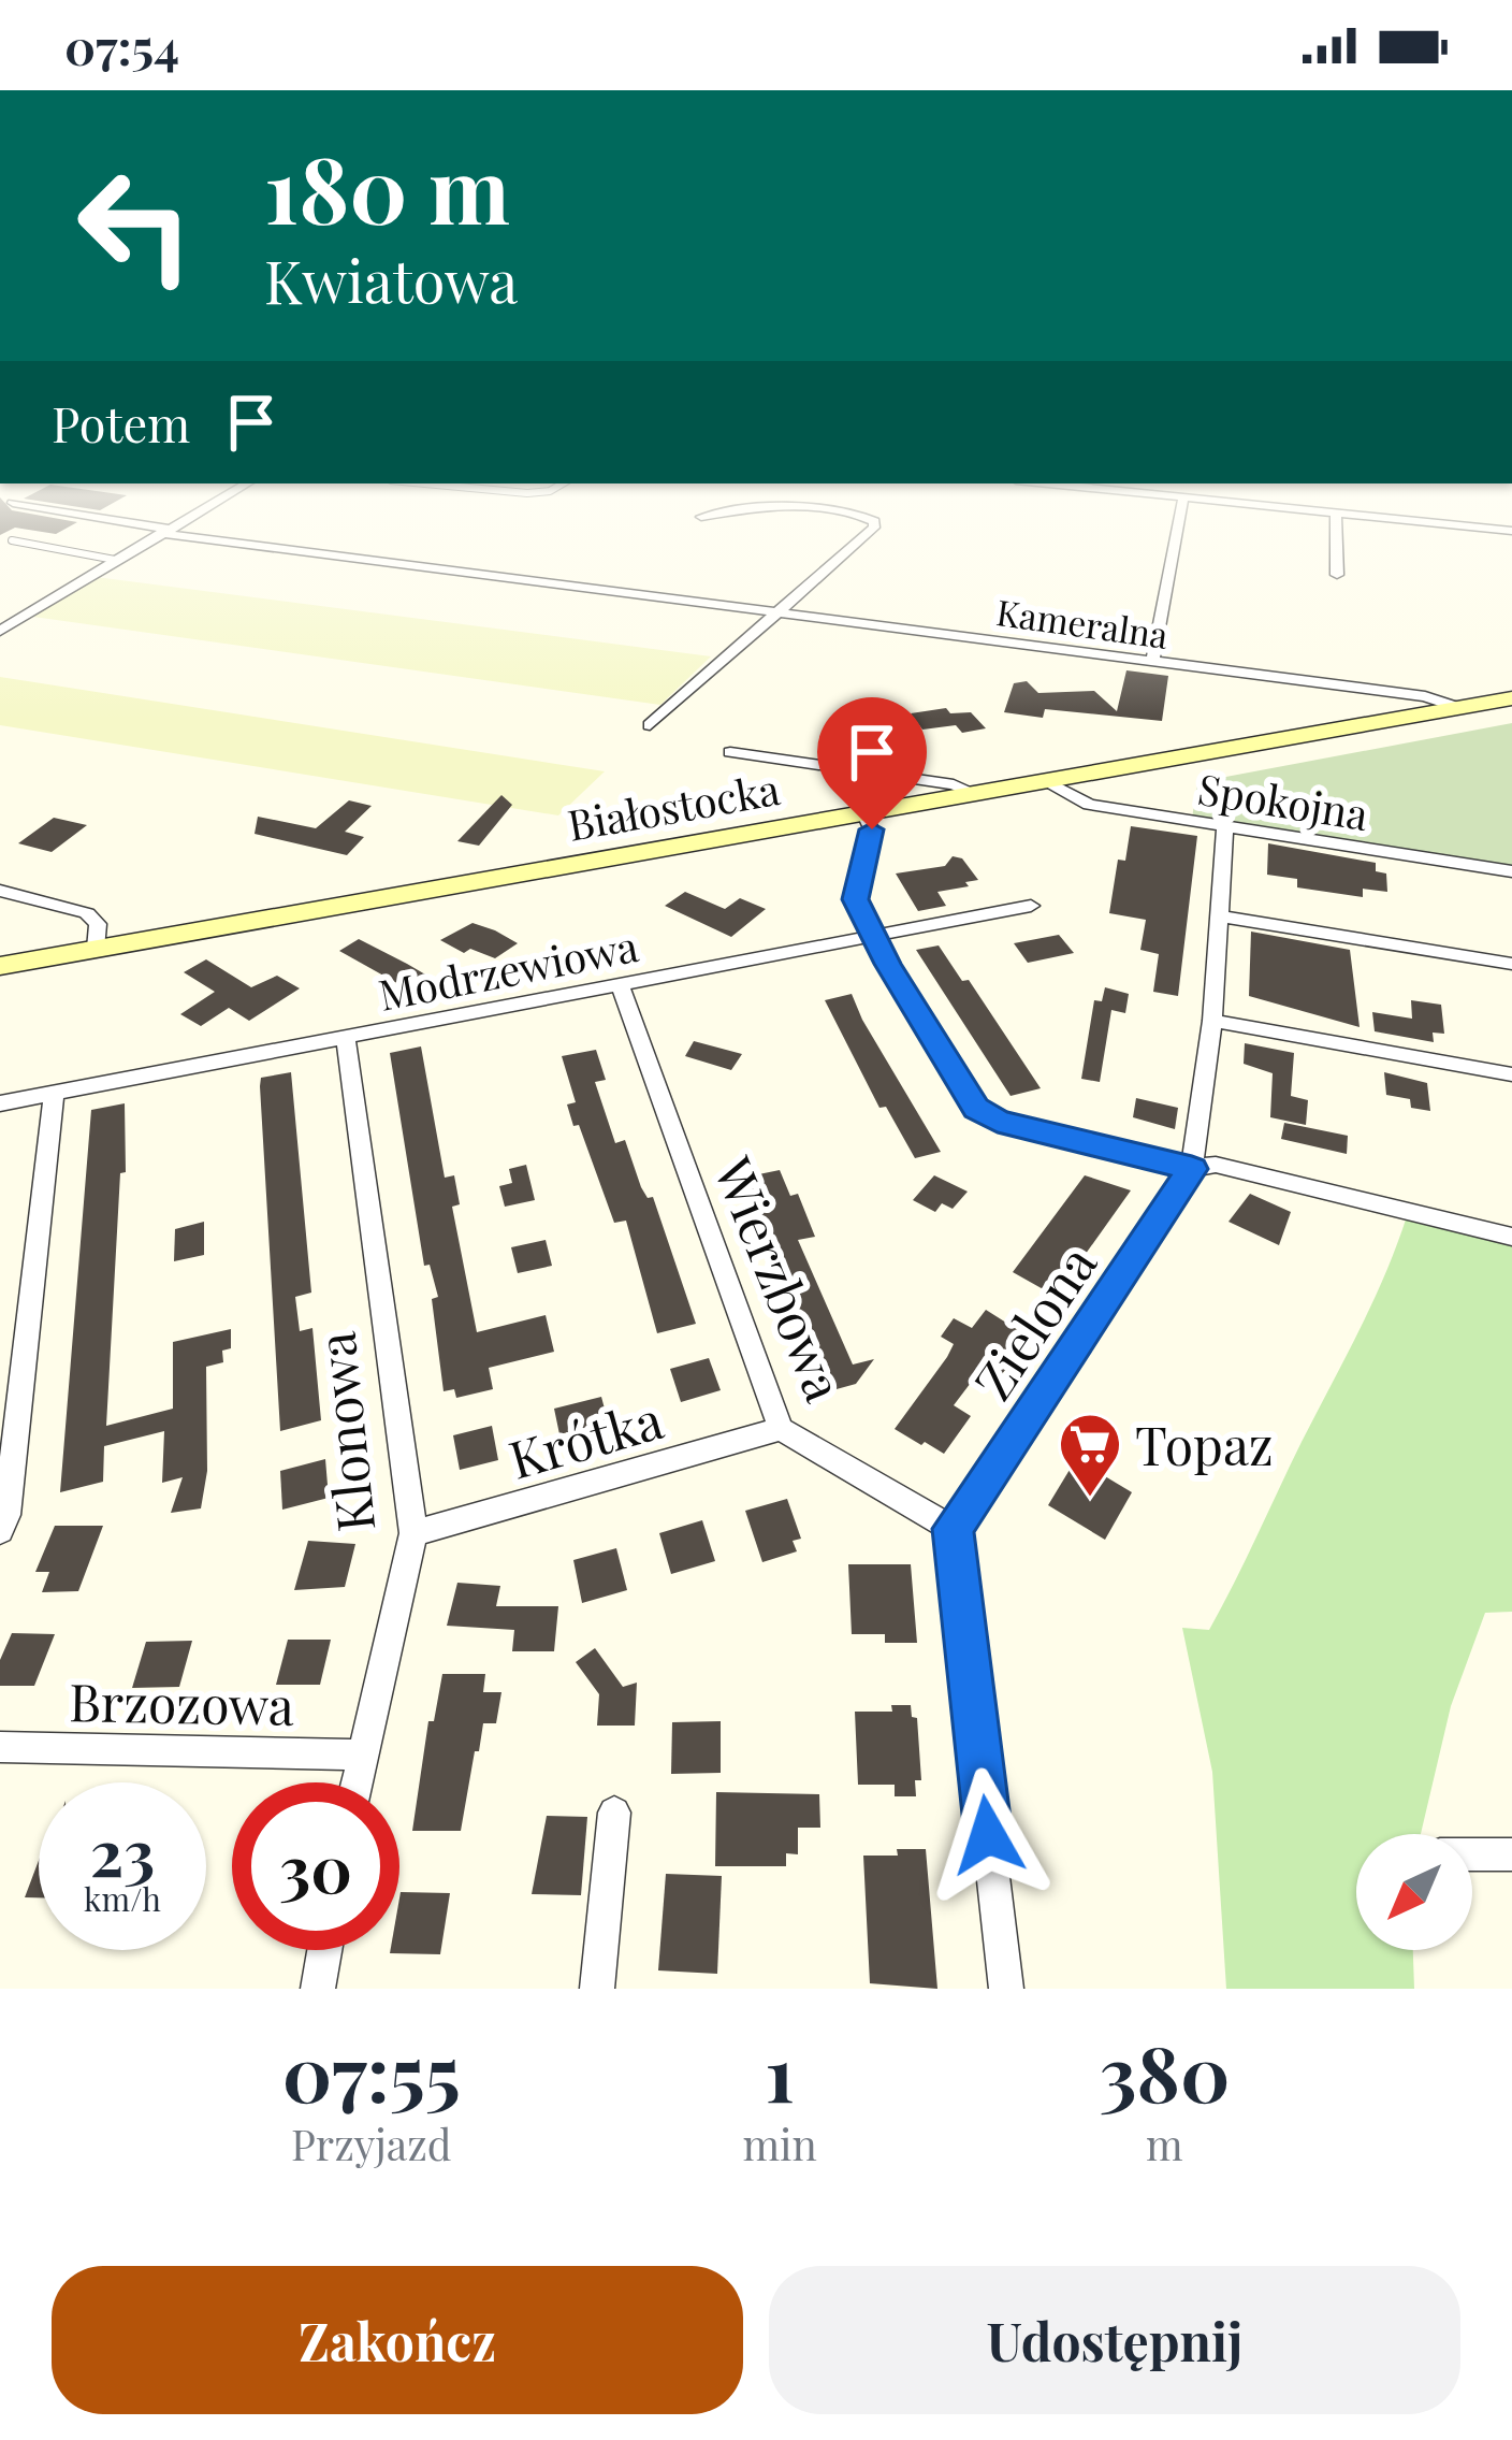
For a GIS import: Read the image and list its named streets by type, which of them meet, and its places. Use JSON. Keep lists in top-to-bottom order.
{
  "streets": {
    "street": [
      "Kameralna",
      "Spokojna",
      "Białostocka",
      "Modrzewiowa",
      "Wierzbowa",
      "Zielona",
      "Klonowa",
      "Krótka",
      "Brzozowa"
    ]
  },
  "crossings": [
    ["Kameralna", "Białostocka"],
    ["Spokojna", "Białostocka"],
    ["Modrzewiowa", "Wierzbowa"],
    ["Modrzewiowa", "Klonowa"],
    ["Wierzbowa", "Zielona"],
    ["Wierzbowa", "Krótka"],
    ["Klonowa", "Krótka"],
    ["Klonowa", "Brzozowa"]
  ],
  "places": {
    "supermarket": ["Topaz"]
  },
  "north": "bottom left",
  "page": {
    "status": "07:54",
    "turn": ["180 m", "Kwiatowa"],
    "then": "Potem",
    "speed": "23 km/h",
    "limit": "30",
    "eta": [
      "07:55",
      "Przyjazd",
      "1",
      "min",
      "380",
      "m"
    ],
    "buttons": ["Zakończ", "Udostępnij"]
  }
}
